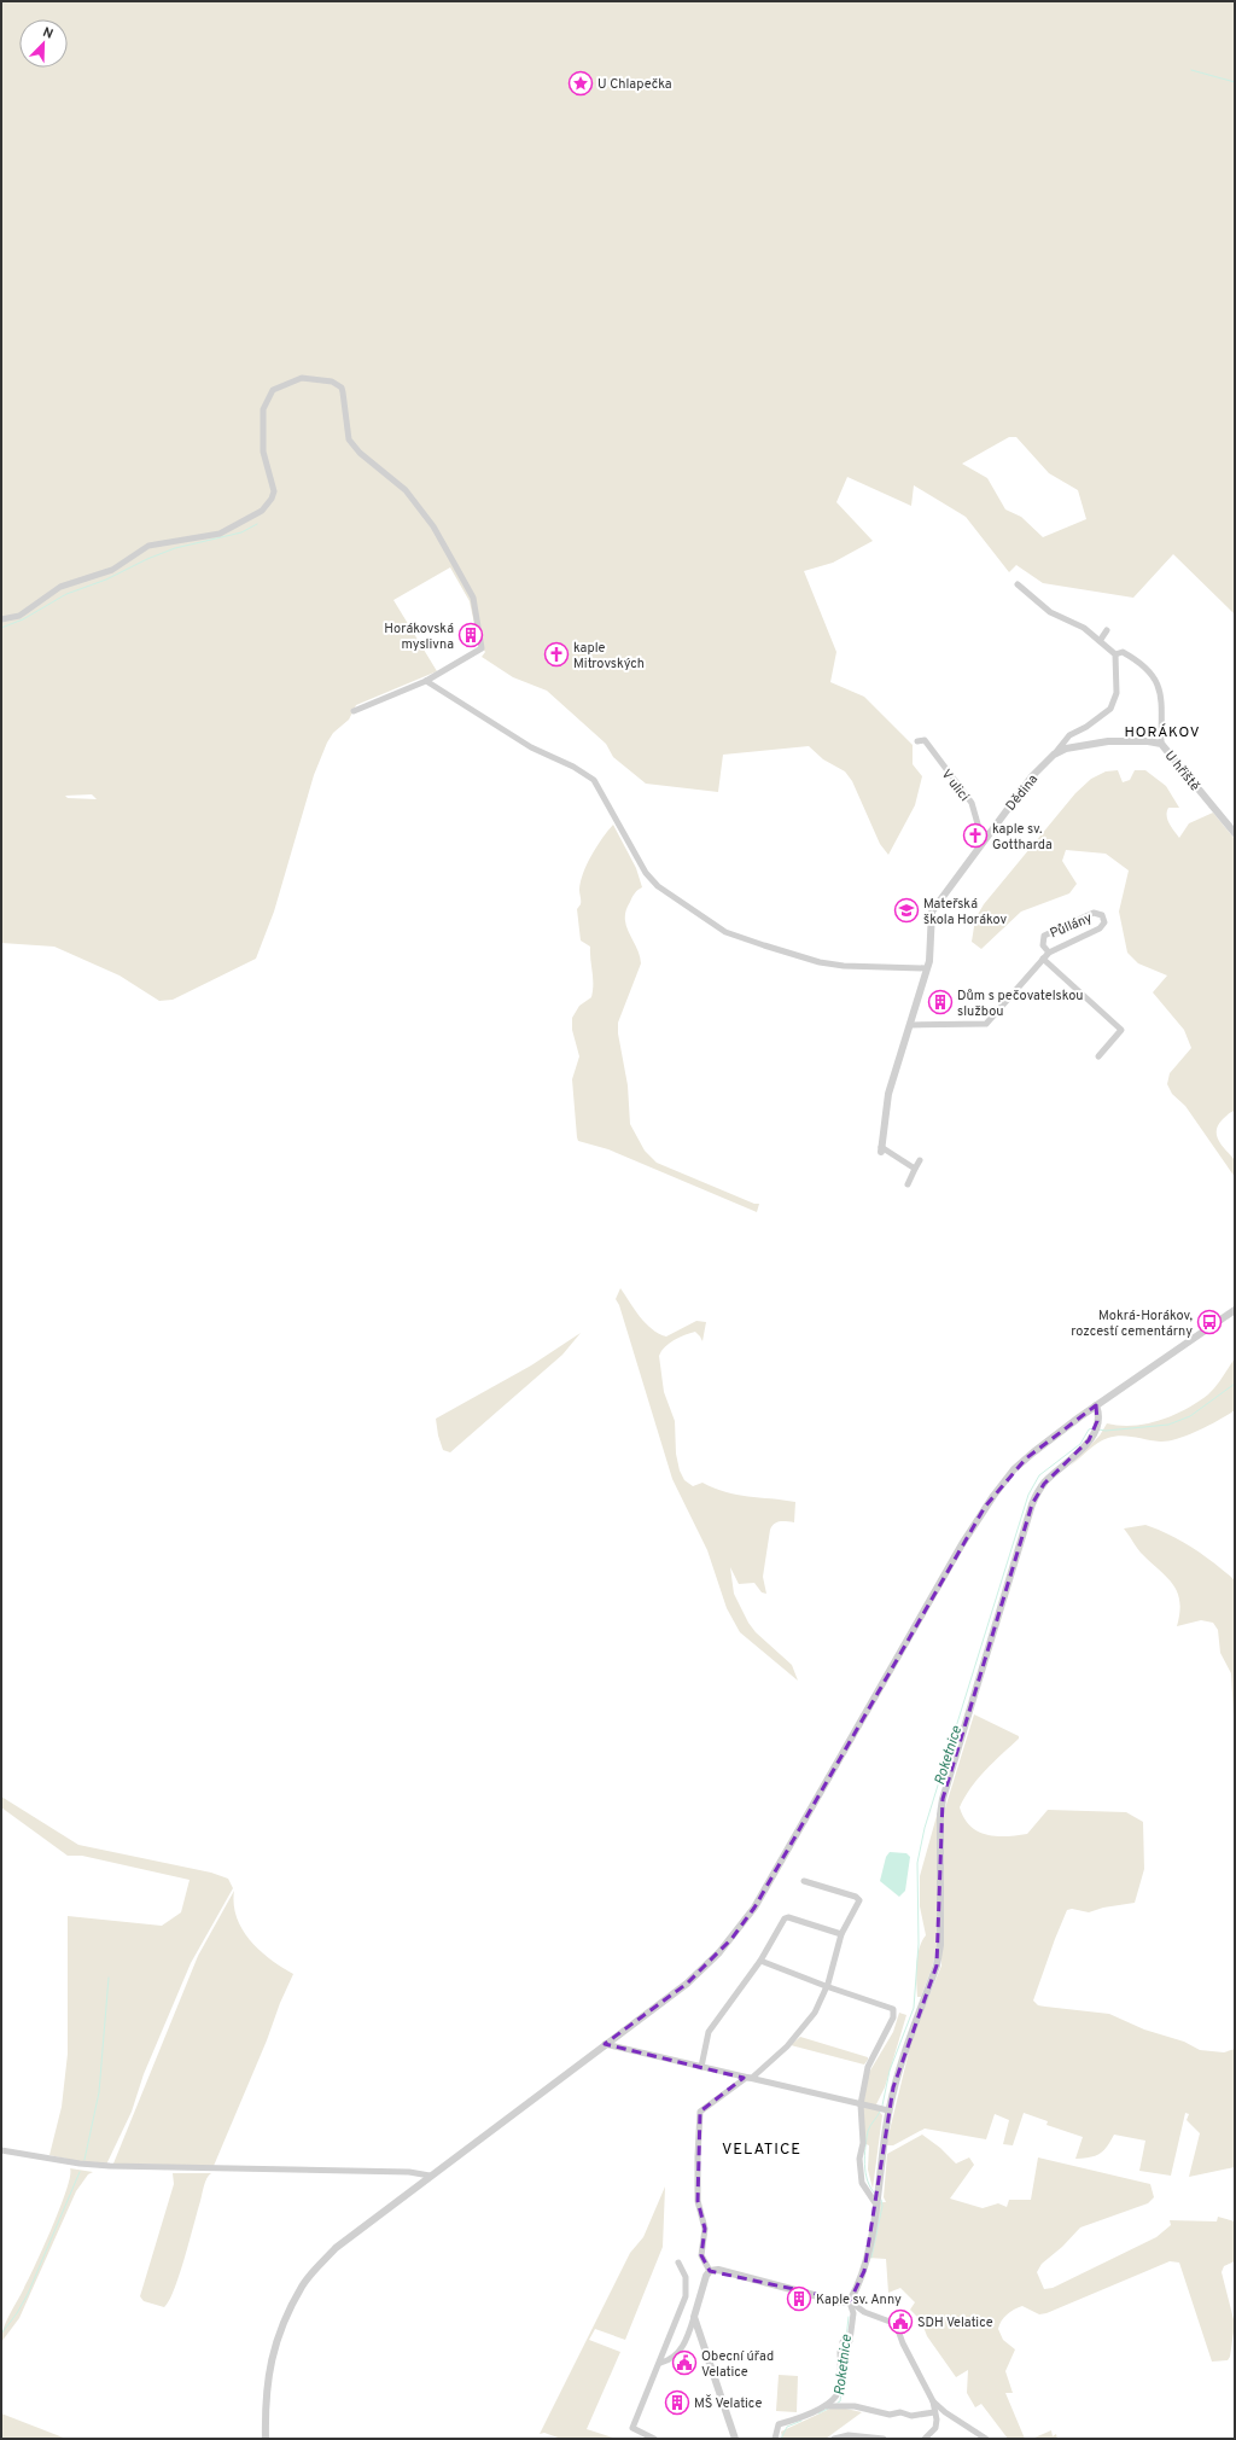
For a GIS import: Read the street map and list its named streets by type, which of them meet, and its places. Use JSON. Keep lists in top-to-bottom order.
{
  "streets": {
    "street": [
      "U hřiště",
      "V ulici",
      "Dědina",
      "Půllány"
    ]
  },
  "crossings": [
    ["U hřiště", "Dědina"],
    ["V ulici", "Dědina"]
  ],
  "districts": ["HORÁKOV", "VELATICE"],
  "water": ["Roketnice"],
  "places": {
    "place": ["U Chlapečka"],
    "building": [
      "Horákovská myslivna",
      "Dům s pečovatelskou službou",
      "Kaple sv. Anny",
      "MŠ Velatice"
    ],
    "church": ["kaple Mitrovských", "kaple sv. Gottharda"],
    "school or university": ["Mateřská škola Horákov"],
    "bus stop": ["Mokrá-Horákov, rozcestí cementárny"],
    "public building": ["SDH Velatice", "Obecní úřad Velatice"]
  },
  "north": "top right"
}
